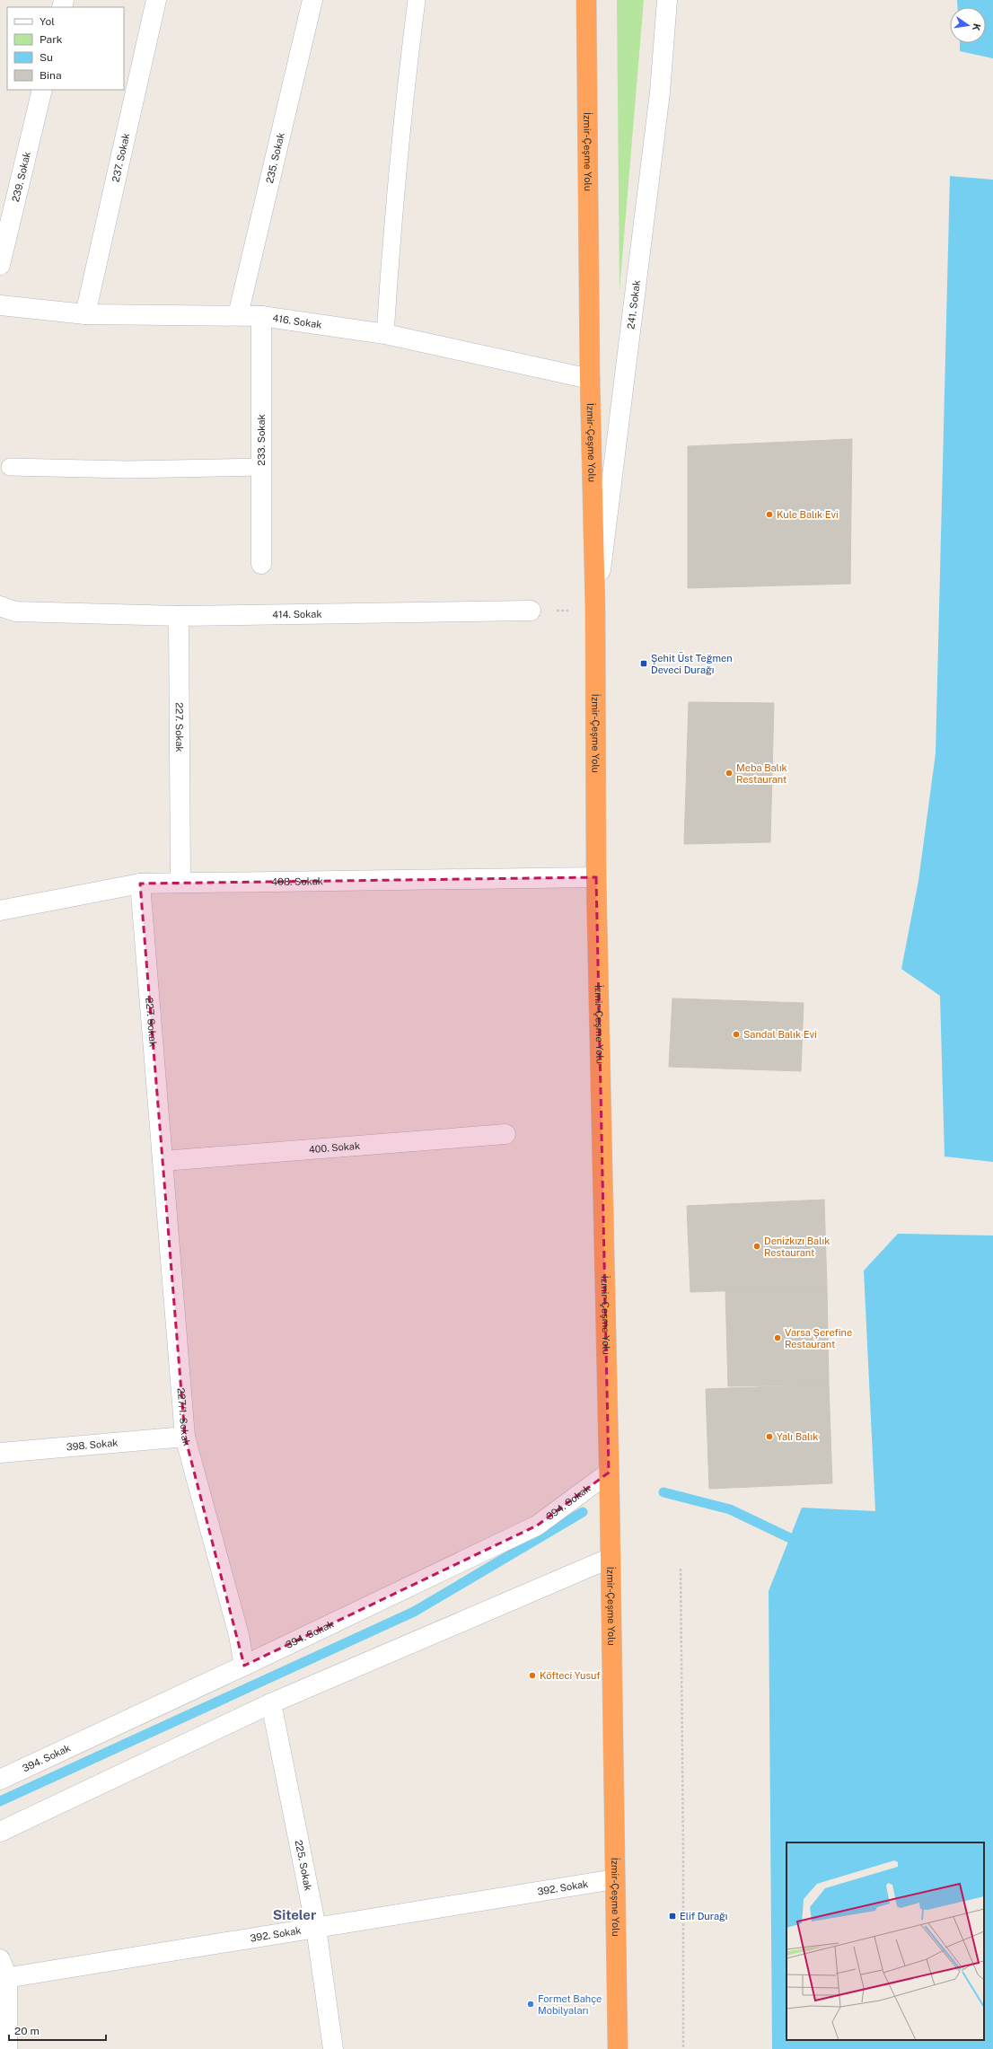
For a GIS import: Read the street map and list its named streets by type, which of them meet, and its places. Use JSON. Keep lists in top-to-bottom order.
{
  "streets": {
    "highway": ["İzmir-Çeşme Yolu"],
    "street": [
      "237. Sokak",
      "235. Sokak",
      "239. Sokak",
      "241. Sokak",
      "416. Sokak",
      "233. Sokak",
      "414. Sokak",
      "227. Sokak",
      "408. Sokak",
      "400. Sokak",
      "227/1. Sokak",
      "398. Sokak",
      "394. Sokak",
      "225. Sokak",
      "392. Sokak"
    ]
  },
  "crossings": [
    ["İzmir-Çeşme Yolu", "241. Sokak"],
    ["İzmir-Çeşme Yolu", "416. Sokak"],
    ["İzmir-Çeşme Yolu", "408. Sokak"],
    ["İzmir-Çeşme Yolu", "394. Sokak"],
    ["İzmir-Çeşme Yolu", "392. Sokak"],
    ["237. Sokak", "416. Sokak"],
    ["235. Sokak", "416. Sokak"],
    ["416. Sokak", "233. Sokak"],
    ["414. Sokak", "227. Sokak"],
    ["227. Sokak", "408. Sokak"],
    ["227. Sokak", "400. Sokak"],
    ["227. Sokak", "227/1. Sokak"],
    ["400. Sokak", "227/1. Sokak"],
    ["227/1. Sokak", "398. Sokak"],
    ["227/1. Sokak", "394. Sokak"],
    ["225. Sokak", "392. Sokak"]
  ],
  "districts": ["Siteler"],
  "places": {
    "other": [
      "Kule Balık Evi",
      "Meba Balık Restaurant",
      "Sandal Balık Evi",
      "Denizkızı Balık Restaurant",
      "Varsa Şerefine Restaurant",
      "Yalı Balık",
      "Köfteci Yusuf",
      "Formet Bahçe Mobilyaları"
    ],
    "transit": ["Şehit Üst Teğmen Deveci Durağı", "Elif Durağı"]
  },
  "legend": [
    "Yol",
    "Park",
    "Su",
    "Bina"
  ],
  "scale_bar": "20 m",
  "north": "right"
}
